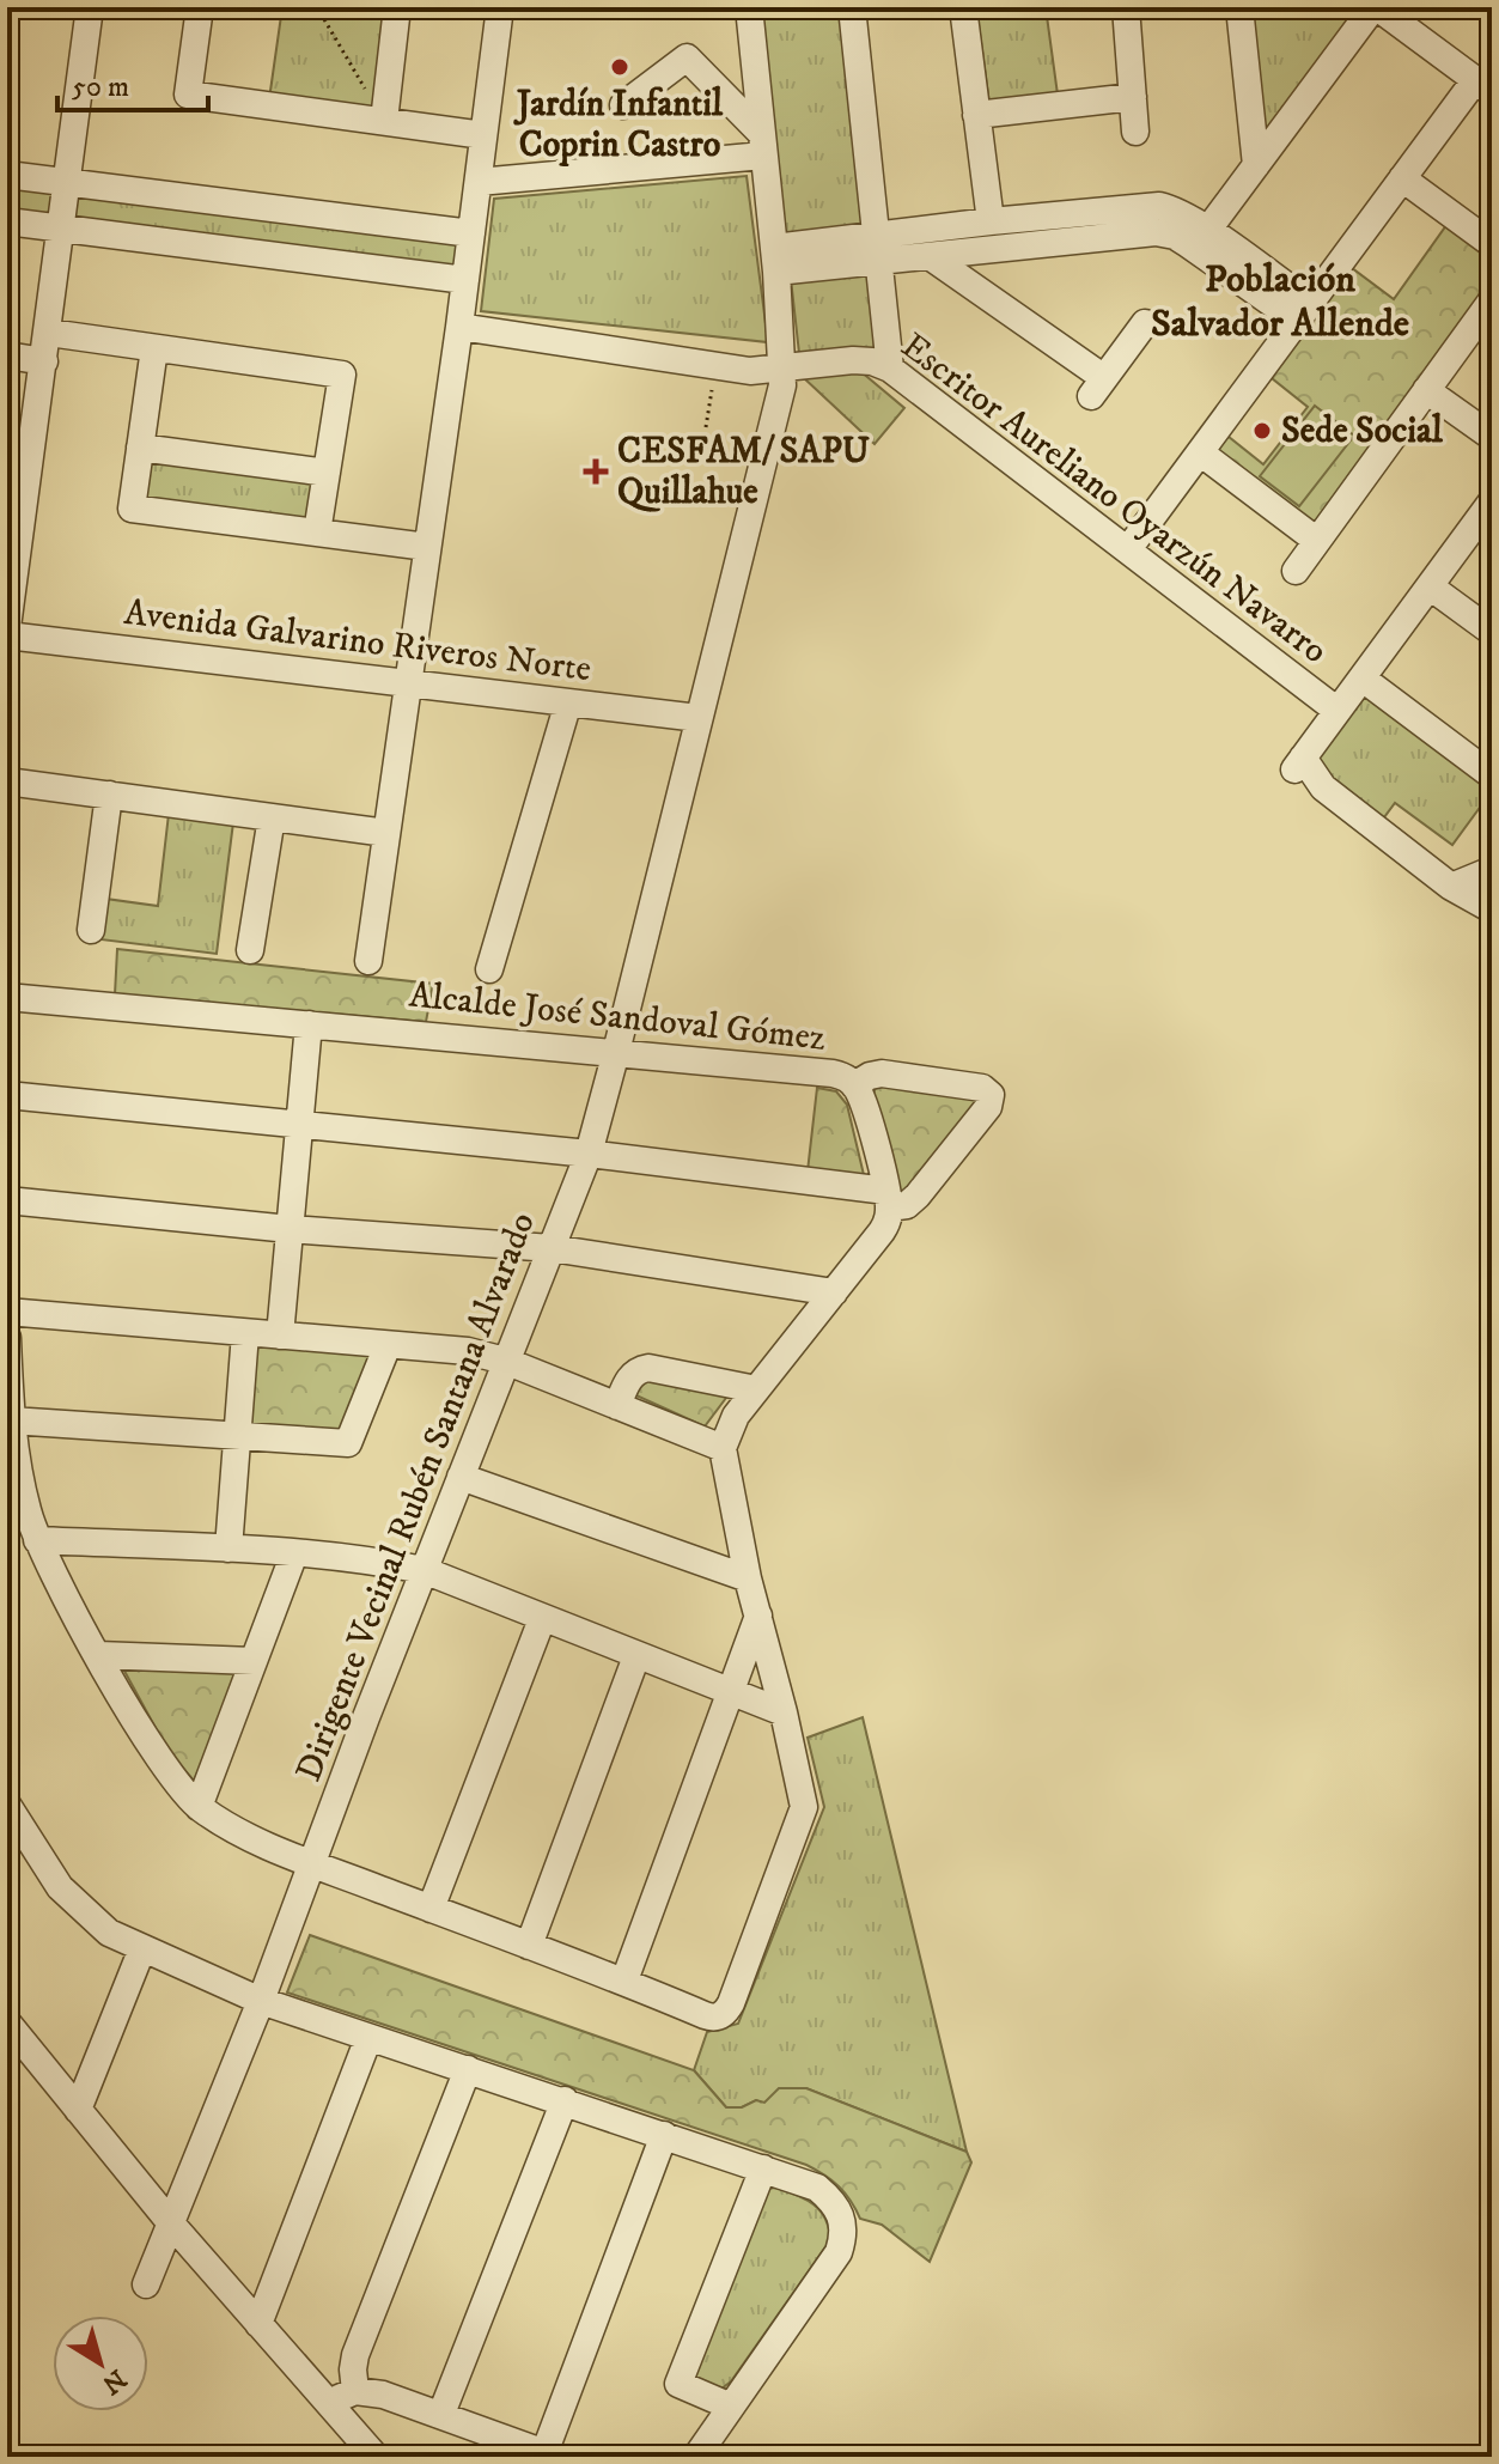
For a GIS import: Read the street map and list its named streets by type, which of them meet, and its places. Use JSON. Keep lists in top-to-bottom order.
{
  "streets": {
    "street": [
      "Escritor Aureliano Oyarzún Navarro",
      "Avenida Galvarino Riveros Norte",
      "Alcalde José Sandoval Gómez",
      "Dirigente Vecinal Rubén Santana Alvarado"
    ]
  },
  "crossings": [
    ["Escritor Aureliano Oyarzún Navarro", "Dirigente Vecinal Rubén Santana Alvarado"],
    ["Avenida Galvarino Riveros Norte", "Dirigente Vecinal Rubén Santana Alvarado"],
    ["Alcalde José Sandoval Gómez", "Dirigente Vecinal Rubén Santana Alvarado"]
  ],
  "districts": ["Población Salvador Allende"],
  "places": {
    "other": ["Jardín Infantil Coprin Castro", "Sede Social"],
    "health": ["CESFAM/ SAPU Quillahue"]
  },
  "scale_bar": "50 m",
  "north": "bottom right"
}
